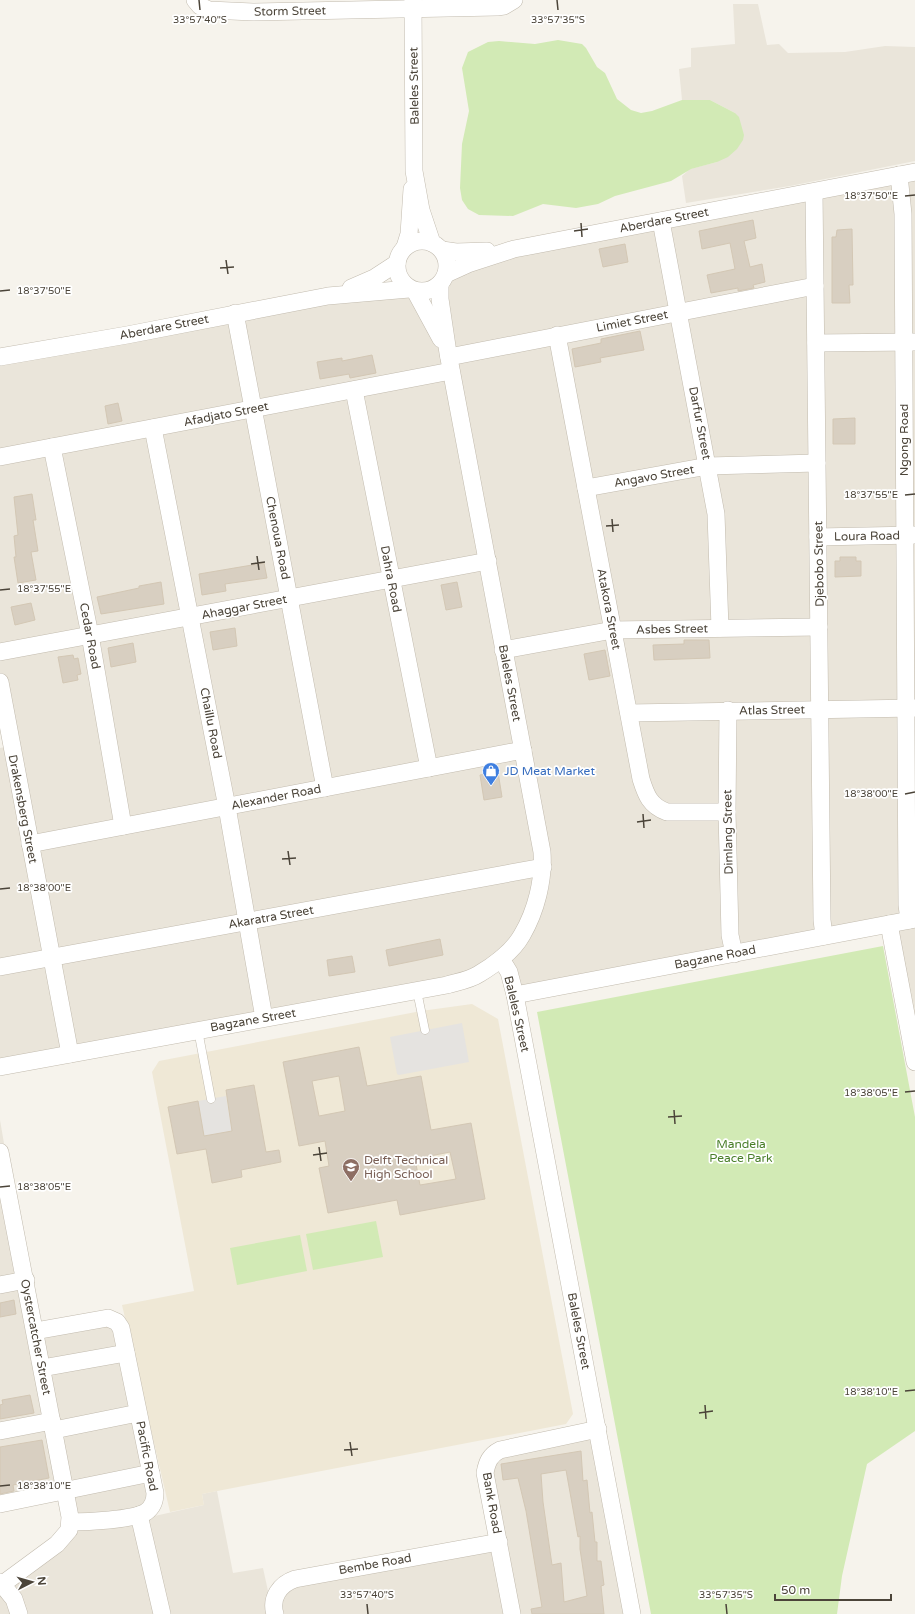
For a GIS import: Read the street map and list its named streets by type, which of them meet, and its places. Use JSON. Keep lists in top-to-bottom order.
{
  "streets": {
    "street": [
      "Storm Street",
      "Baleles Street",
      "Aberdare Street",
      "Limiet Street",
      "Afadjato Street",
      "Darfur Street",
      "Ngong Road",
      "Angavo Street",
      "Loura Road",
      "Chenoua Road",
      "Djebobo Street",
      "Dahra Road",
      "Ahaggar Street",
      "Atakora Street",
      "Asbes Street",
      "Cedar Road",
      "Atlas Street",
      "Chaillu Road",
      "Alexander Road",
      "Drakensberg Street",
      "Dimlang Street",
      "Akaratra Street",
      "Bagzane Road",
      "Bagzane Street",
      "Oystercatcher Street",
      "Pacific Road",
      "Bank Road",
      "Bembe Road"
    ]
  },
  "crossings": [
    ["Storm Street", "Baleles Street"],
    ["Baleles Street", "Aberdare Street"],
    ["Baleles Street", "Limiet Street"],
    ["Baleles Street", "Afadjato Street"],
    ["Baleles Street", "Ahaggar Street"],
    ["Baleles Street", "Asbes Street"],
    ["Baleles Street", "Alexander Road"],
    ["Baleles Street", "Akaratra Street"],
    ["Baleles Street", "Bagzane Road"],
    ["Baleles Street", "Bagzane Street"],
    ["Baleles Street", "Bank Road"],
    ["Aberdare Street", "Darfur Street"],
    ["Aberdare Street", "Ngong Road"],
    ["Aberdare Street", "Chenoua Road"],
    ["Aberdare Street", "Djebobo Street"],
    ["Limiet Street", "Afadjato Street"],
    ["Limiet Street", "Darfur Street"],
    ["Limiet Street", "Djebobo Street"],
    ["Limiet Street", "Atakora Street"],
    ["Afadjato Street", "Chenoua Road"],
    ["Afadjato Street", "Dahra Road"],
    ["Afadjato Street", "Cedar Road"],
    ["Afadjato Street", "Chaillu Road"],
    ["Darfur Street", "Angavo Street"],
    ["Darfur Street", "Asbes Street"],
    ["Ngong Road", "Loura Road"],
    ["Ngong Road", "Atlas Street"],
    ["Ngong Road", "Bagzane Road"],
    ["Angavo Street", "Djebobo Street"],
    ["Angavo Street", "Atakora Street"],
    ["Loura Road", "Djebobo Street"],
    ["Chenoua Road", "Ahaggar Street"],
    ["Chenoua Road", "Alexander Road"],
    ["Djebobo Street", "Asbes Street"],
    ["Djebobo Street", "Atlas Street"],
    ["Djebobo Street", "Bagzane Road"],
    ["Dahra Road", "Ahaggar Street"],
    ["Dahra Road", "Alexander Road"],
    ["Ahaggar Street", "Cedar Road"],
    ["Ahaggar Street", "Chaillu Road"],
    ["Atakora Street", "Asbes Street"],
    ["Atakora Street", "Atlas Street"],
    ["Atakora Street", "Dimlang Street"],
    ["Cedar Road", "Alexander Road"],
    ["Atlas Street", "Dimlang Street"],
    ["Chaillu Road", "Alexander Road"],
    ["Chaillu Road", "Akaratra Street"],
    ["Chaillu Road", "Bagzane Street"],
    ["Alexander Road", "Drakensberg Street"],
    ["Drakensberg Street", "Akaratra Street"],
    ["Drakensberg Street", "Bagzane Street"],
    ["Dimlang Street", "Bagzane Road"],
    ["Oystercatcher Street", "Pacific Road"],
    ["Bank Road", "Bembe Road"]
  ],
  "parks": ["Mandela Peace Park"],
  "places": {
    "shop": ["JD Meat Market"],
    "school or university": ["Delft Technical High School"]
  },
  "scale_bar": "50 m",
  "north": "right",
  "coordinates": [
    "33°57'40\"S",
    "33°57'35\"S",
    "18°37'50\"E",
    "18°37'55\"E",
    "18°38'00\"E",
    "18°38'05\"E",
    "18°38'10\"E"
  ]
}
